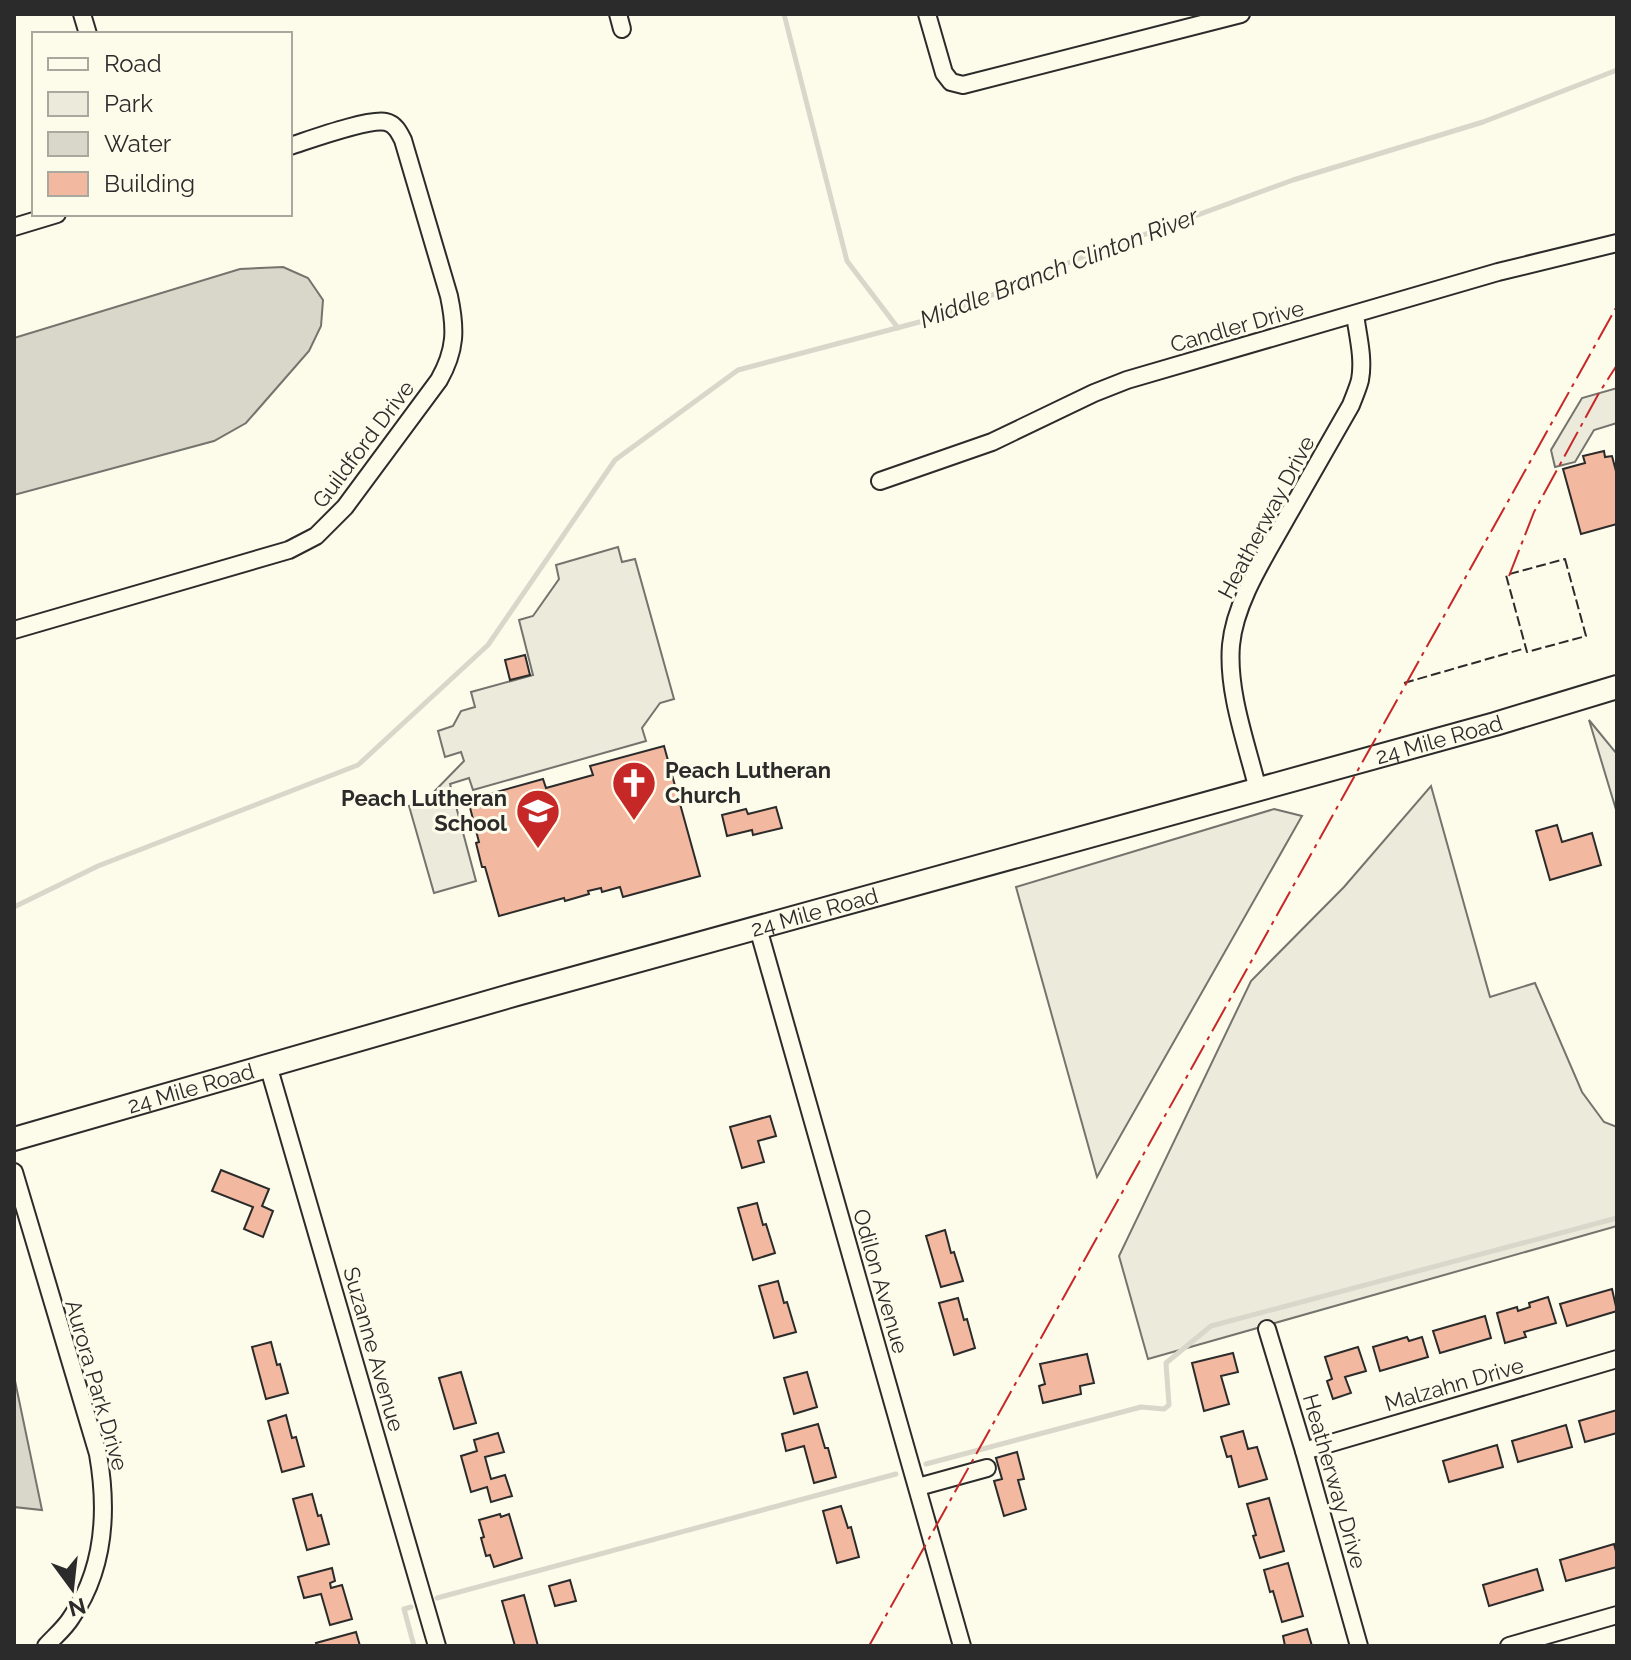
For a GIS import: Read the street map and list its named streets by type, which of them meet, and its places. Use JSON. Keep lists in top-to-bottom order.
{
  "streets": {
    "street": [
      "Candler Drive",
      "Guildford Drive",
      "Heatherway Drive",
      "24 Mile Road",
      "Odilon Avenue",
      "Suzanne Avenue",
      "Malzahn Drive",
      "Aurora Park Drive"
    ]
  },
  "crossings": [
    ["Candler Drive", "Heatherway Drive"],
    ["Heatherway Drive", "24 Mile Road"],
    ["Heatherway Drive", "Malzahn Drive"],
    ["24 Mile Road", "Odilon Avenue"],
    ["24 Mile Road", "Suzanne Avenue"]
  ],
  "water": ["Middle Branch Clinton River"],
  "places": {
    "church": ["Peach Lutheran Church"],
    "school or university": ["Peach Lutheran School"]
  },
  "legend": [
    "Road",
    "Park",
    "Water",
    "Building"
  ],
  "north": "bottom"
}
